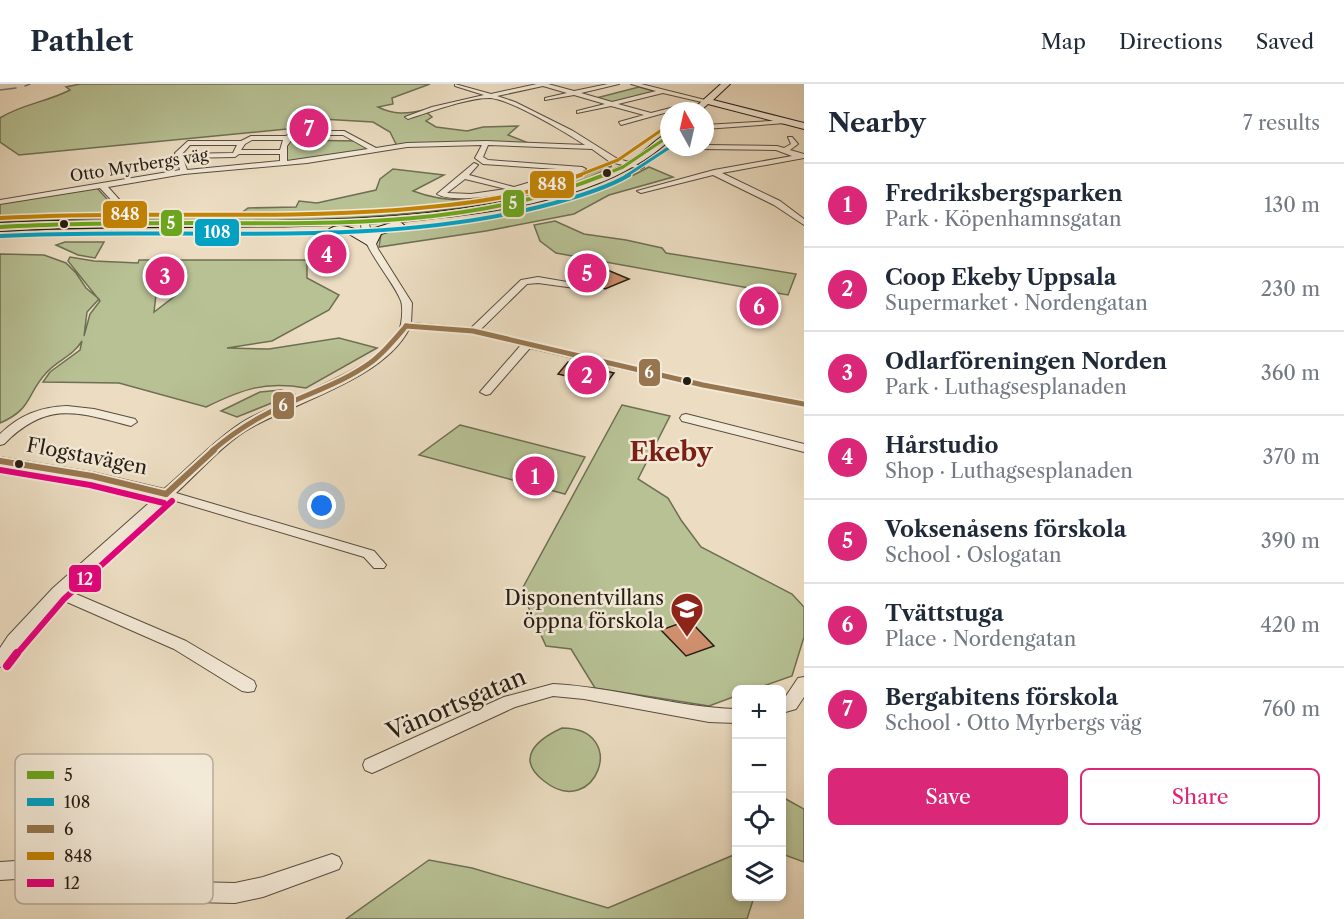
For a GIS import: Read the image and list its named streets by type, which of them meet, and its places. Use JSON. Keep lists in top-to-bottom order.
{
  "streets": {
    "street": ["Otto Myrbergs väg", "Flogstavägen", "Vänortsgatan"]
  },
  "districts": ["Ekeby"],
  "places": {
    "school or university": ["Disponentvillans öppna förskola"]
  },
  "lines": [
    "transit line 848",
    "transit line 5",
    "transit line 108",
    "transit line 6",
    "transit line 12"
  ],
  "legend": [
    "5",
    "108",
    "6",
    "848",
    "12"
  ],
  "north": "top",
  "page": {
    "header": "Pathlet",
    "nav": ["Map", "Directions", "Saved"],
    "heading": ["Nearby", "7 results"],
    "pins": [
      "7",
      "4",
      "5",
      "3",
      "6",
      "2",
      "1"
    ],
    "list": [
      {
        "mark": "1",
        "name": "Fredriksbergsparken",
        "note": "Park · Köpenhamnsgatan",
        "value": "130 m"
      },
      {
        "mark": "2",
        "name": "Coop Ekeby Uppsala",
        "note": "Supermarket · Nordengatan",
        "value": "230 m"
      },
      {
        "mark": "3",
        "name": "Odlarföreningen Norden",
        "note": "Park · Luthagsesplanaden",
        "value": "360 m"
      },
      {
        "mark": "4",
        "name": "Hårstudio",
        "note": "Shop · Luthagsesplanaden",
        "value": "370 m"
      },
      {
        "mark": "5",
        "name": "Voksenåsens förskola",
        "note": "School · Oslogatan",
        "value": "390 m"
      },
      {
        "mark": "6",
        "name": "Tvättstuga",
        "note": "Place · Nordengatan",
        "value": "420 m"
      },
      {
        "mark": "7",
        "name": "Bergabitens förskola",
        "note": "School · Otto Myrbergs väg",
        "value": "760 m"
      }
    ],
    "map_buttons": ["+", "−"],
    "buttons": ["Save", "Share"]
  }
}
